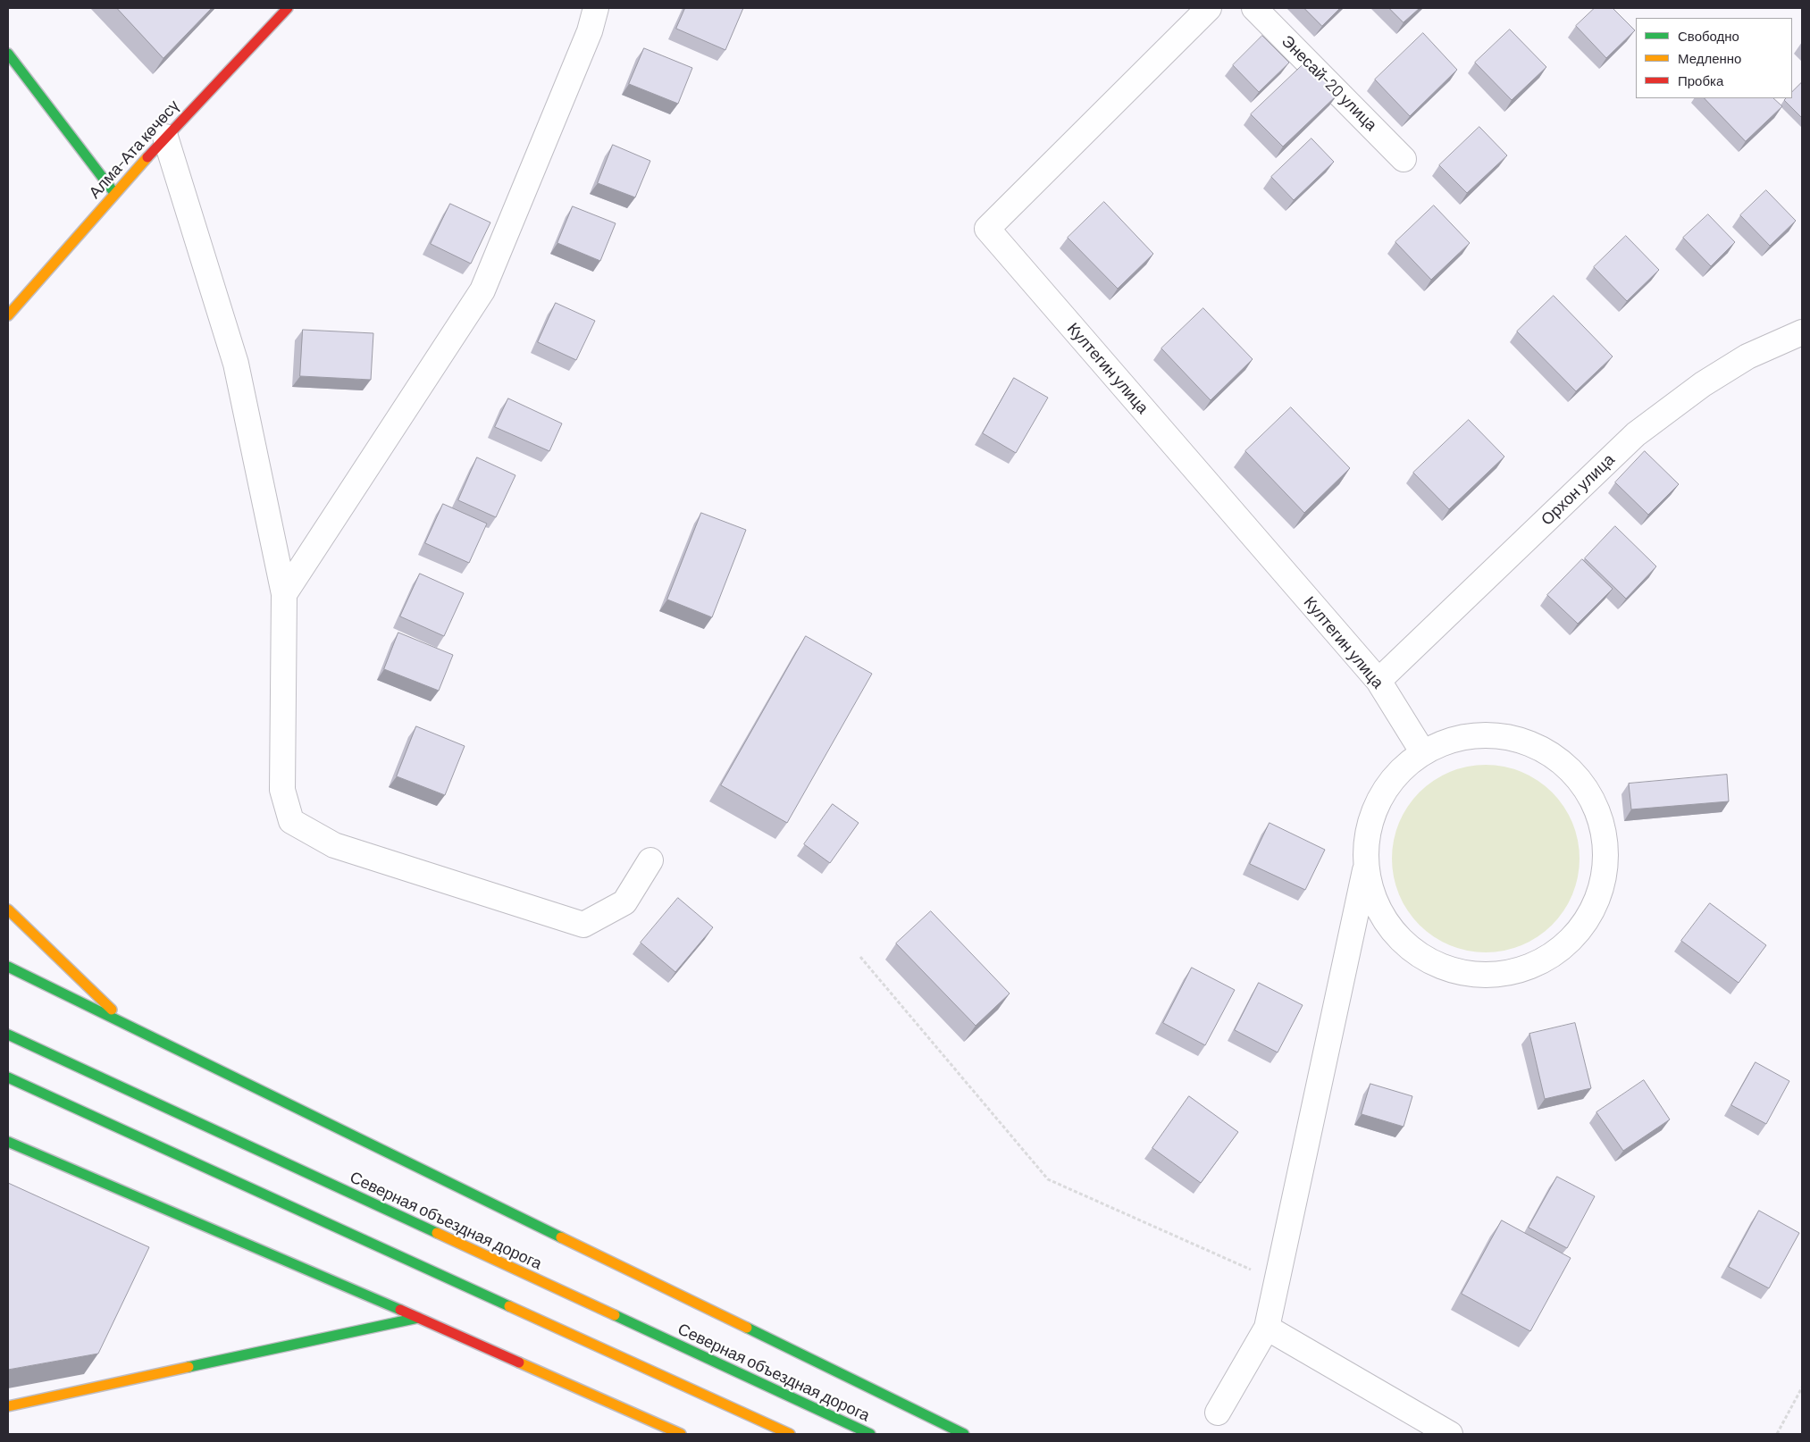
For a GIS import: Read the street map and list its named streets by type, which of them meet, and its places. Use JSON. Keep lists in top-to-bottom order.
{
  "streets": {
    "main road": ["Алма-Ата көчөсү", "Северная объездная дорога"],
    "street": ["Энесай-20 улица", "Култегин улица", "Орхон улица"]
  },
  "crossings": [
    ["Култегин улица", "Орхон улица"]
  ],
  "legend": ["Свободно", "Медленно", "Пробка"]
}
